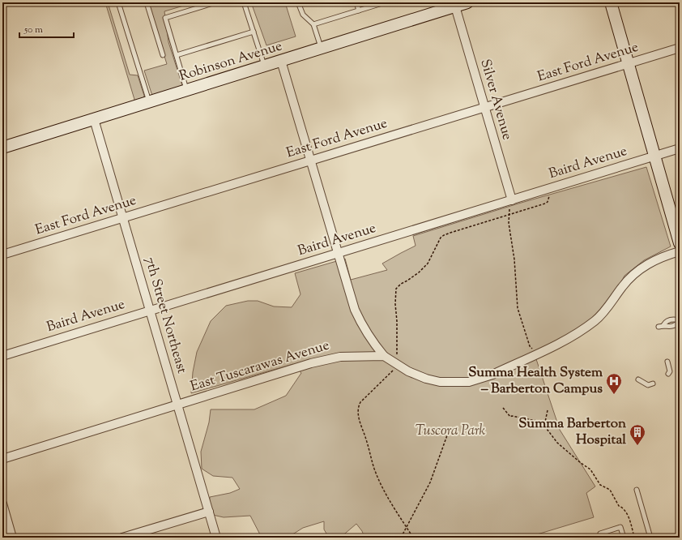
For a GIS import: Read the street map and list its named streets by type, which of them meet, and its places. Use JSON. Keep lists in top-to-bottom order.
{
  "streets": {
    "main road": ["Robinson Avenue"],
    "street": [
      "East Ford Avenue",
      "Silver Avenue",
      "Baird Avenue",
      "7th Street Northeast",
      "East Tuscarawas Avenue"
    ]
  },
  "crossings": [
    ["Robinson Avenue", "Silver Avenue"],
    ["Robinson Avenue", "7th Street Northeast"],
    ["East Ford Avenue", "Silver Avenue"],
    ["East Ford Avenue", "7th Street Northeast"],
    ["Silver Avenue", "Baird Avenue"],
    ["Baird Avenue", "7th Street Northeast"],
    ["7th Street Northeast", "East Tuscarawas Avenue"]
  ],
  "parks": ["Tuscora Park"],
  "places": {
    "hospital": ["Summa Health System – Barberton Campus"],
    "building": ["Summa Barberton Hospital"]
  },
  "scale_bar": "50 m"
}
